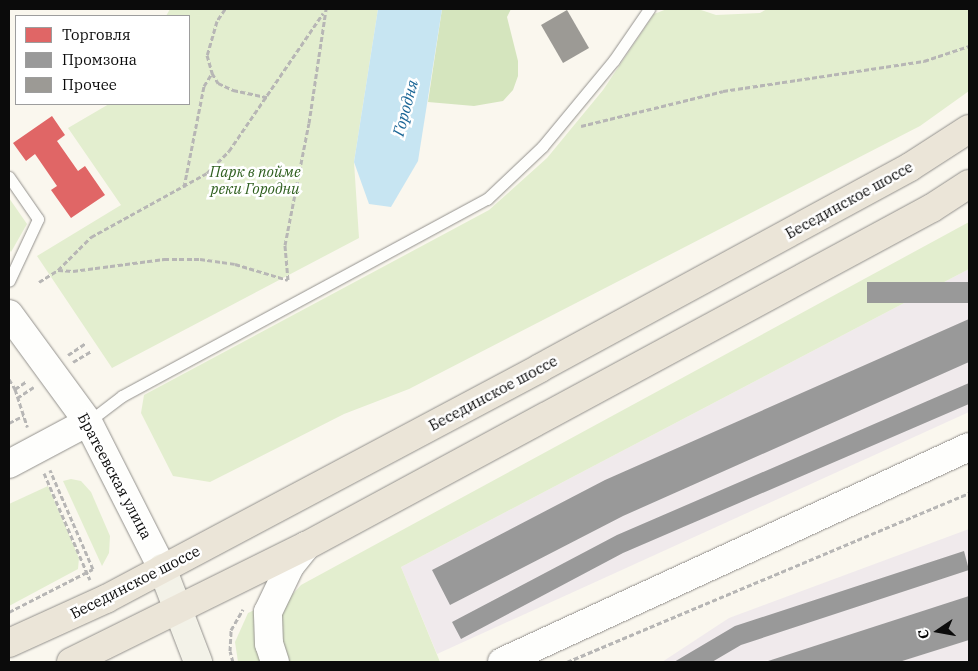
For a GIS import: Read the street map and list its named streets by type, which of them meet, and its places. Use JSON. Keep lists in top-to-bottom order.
{
  "streets": {
    "main road": ["Бесединское шоссе"],
    "street": ["Братеевская улица"]
  },
  "crossings": [
    ["Бесединское шоссе", "Братеевская улица"]
  ],
  "water": ["Городня"],
  "parks": ["Парк в пойме реки Городни"],
  "legend": ["Торговля", "Промзона", "Прочее"],
  "north": "left"
}
